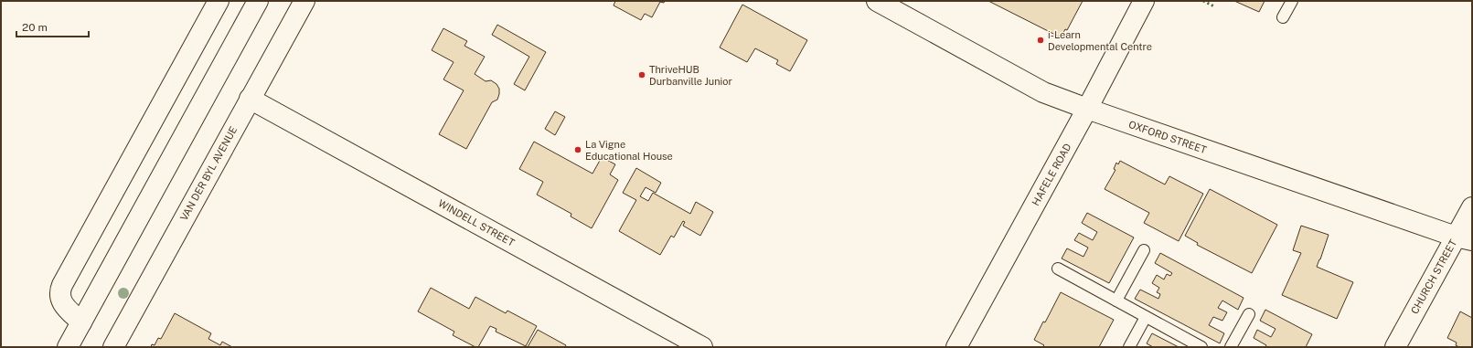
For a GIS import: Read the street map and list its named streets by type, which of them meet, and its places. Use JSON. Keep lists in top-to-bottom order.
{
  "streets": {
    "street": [
      "OXFORD STREET",
      "VAN DER BYL AVENUE",
      "HAFELE ROAD",
      "WINDELL STREET",
      "CHURCH STREET"
    ]
  },
  "crossings": [
    ["OXFORD STREET", "HAFELE ROAD"],
    ["OXFORD STREET", "CHURCH STREET"],
    ["VAN DER BYL AVENUE", "WINDELL STREET"]
  ],
  "places": ["i-Learn Developmental Centre", "ThriveHUB Durbanville Junior", "La Vigne Educational House"],
  "scale_bar": "20 m"
}
